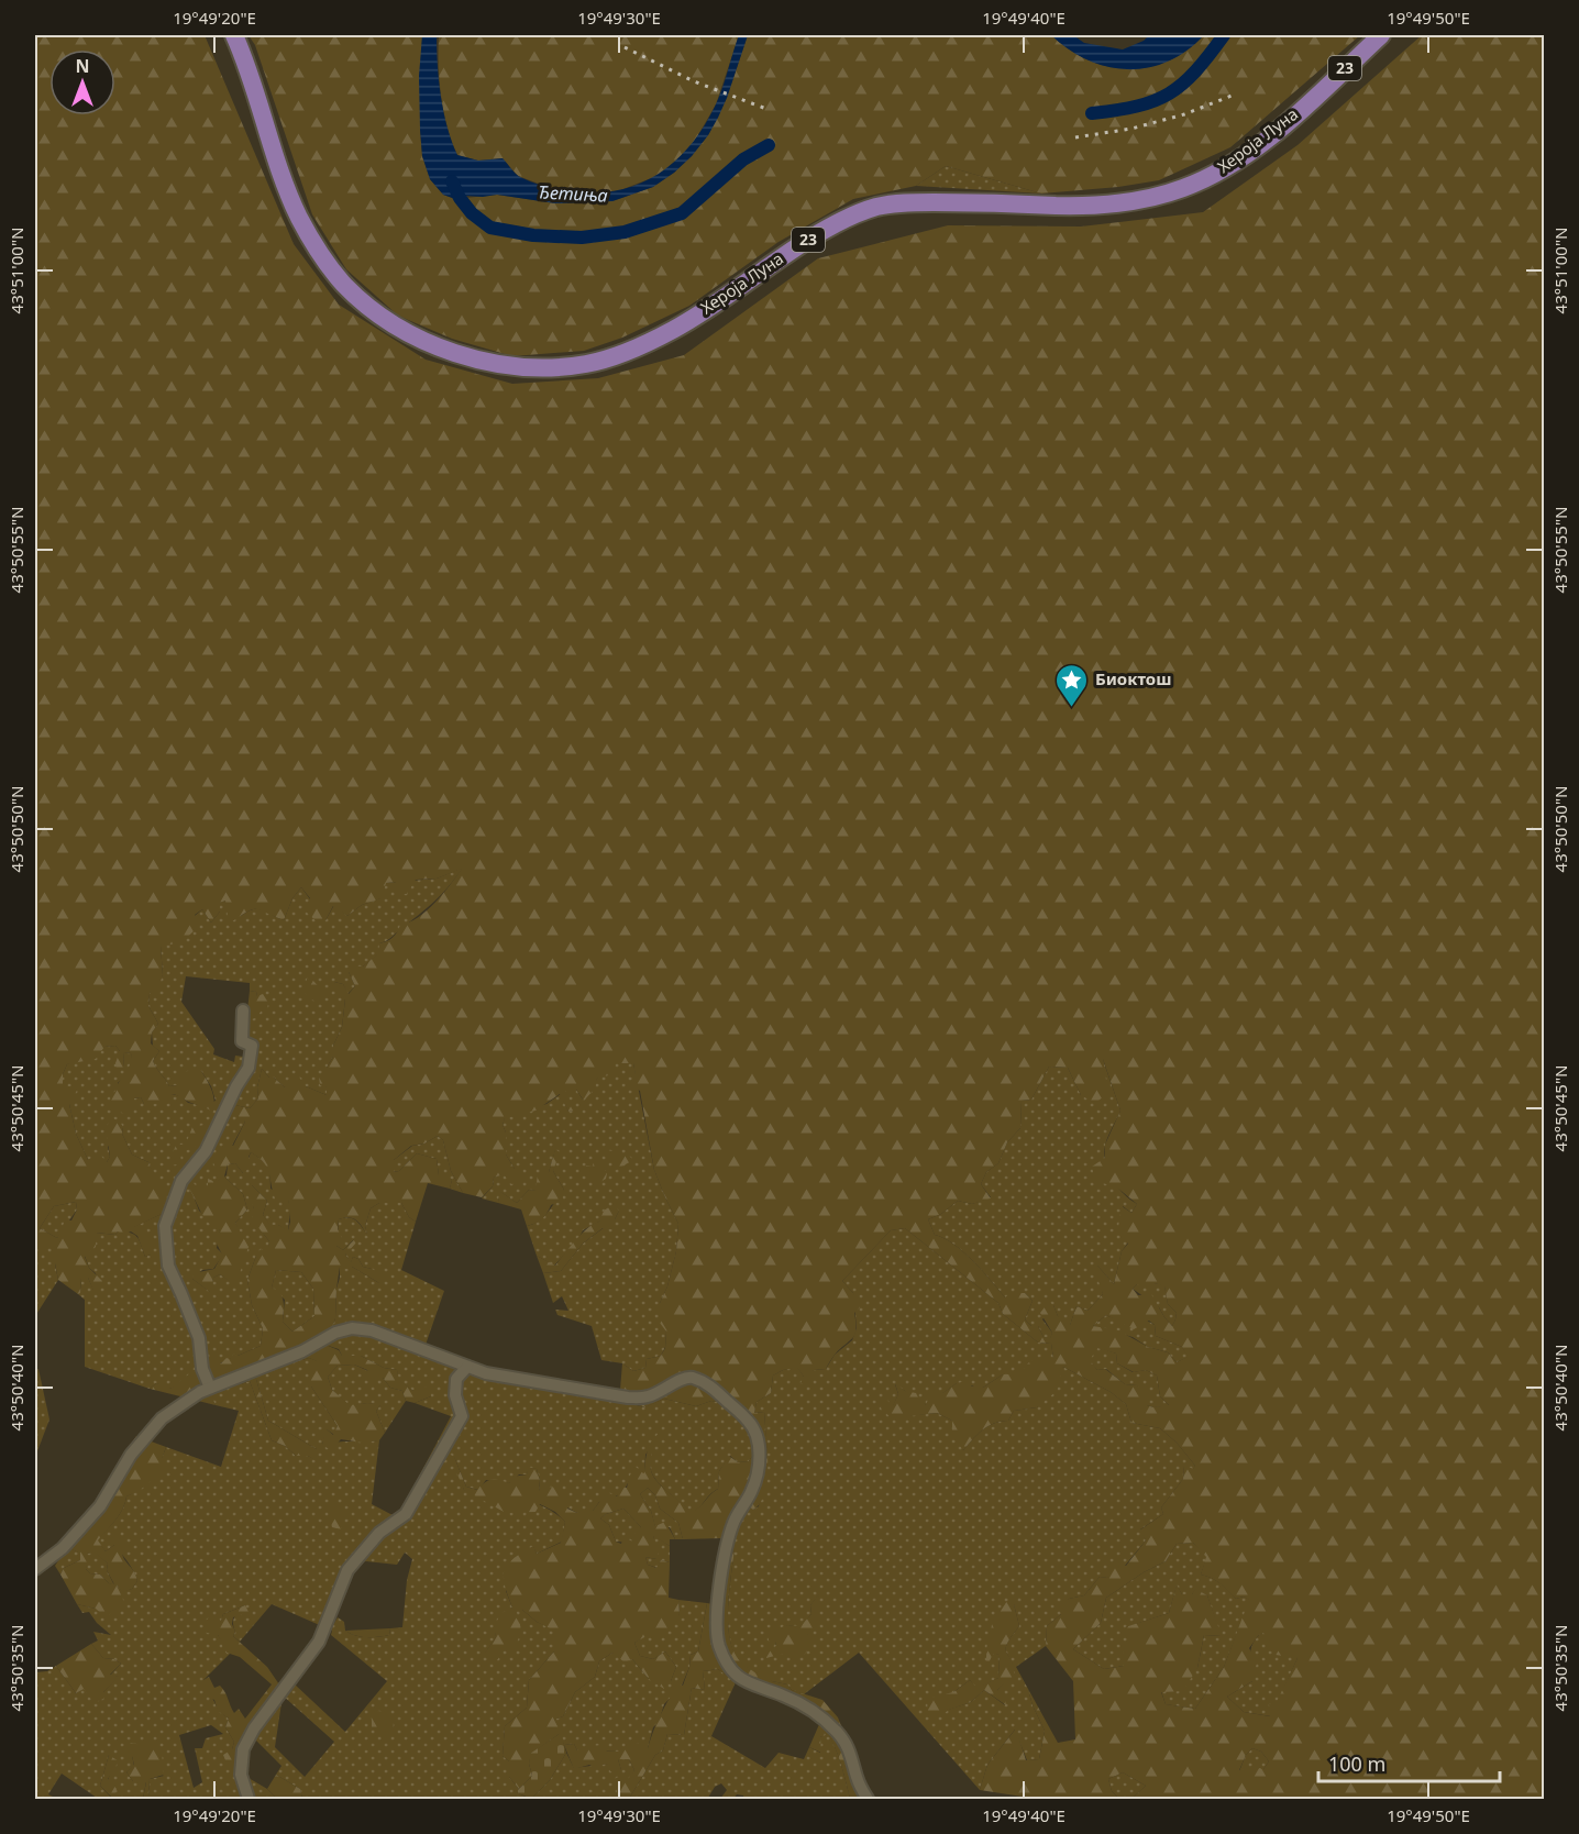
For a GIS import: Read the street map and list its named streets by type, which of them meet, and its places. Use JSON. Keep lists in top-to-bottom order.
{
  "streets": {
    "main road": ["23", "Хероја Луна"]
  },
  "water": ["Ђетиња"],
  "places": {
    "place": ["Биоктош"]
  },
  "scale_bar": "100 m",
  "north": "top",
  "coordinates": [
    "19°49'20\"E",
    "19°49'30\"E",
    "19°49'40\"E",
    "19°49'50\"E",
    "43°51'00\"N",
    "43°50'55\"N",
    "43°50'50\"N",
    "43°50'45\"N",
    "43°50'40\"N",
    "43°50'35\"N"
  ]
}
